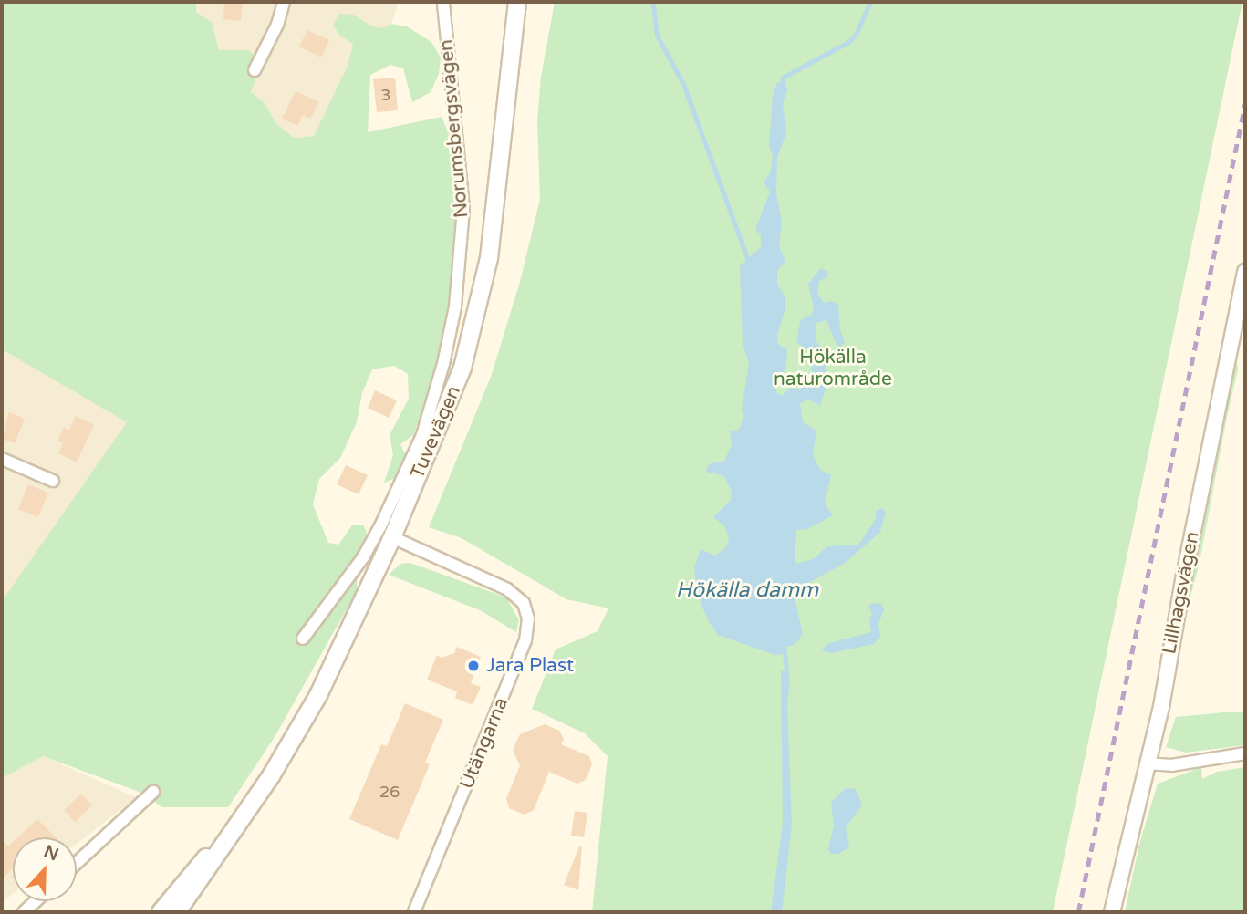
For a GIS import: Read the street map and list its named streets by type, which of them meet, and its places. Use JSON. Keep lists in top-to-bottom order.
{
  "streets": {
    "main road": ["Tuvevägen"],
    "street": ["Norumsbergsvägen", "Lillhagsvägen", "Utängarna"]
  },
  "crossings": [
    ["Tuvevägen", "Utängarna"]
  ],
  "water": ["Hökälla damm"],
  "parks": ["Hökälla naturområde"],
  "places": ["Jara Plast"],
  "house_numbers": ["3", "26"],
  "north": "top"
}
